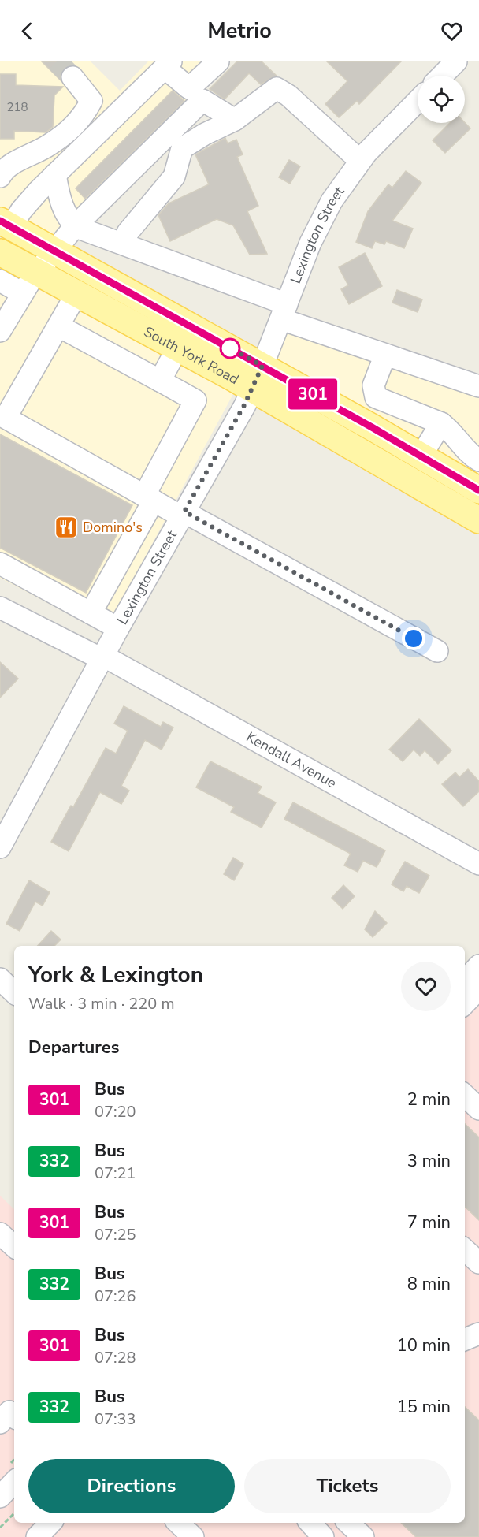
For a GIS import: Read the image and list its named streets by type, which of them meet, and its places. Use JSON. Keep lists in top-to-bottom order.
{
  "streets": {
    "main road": ["South York Road"],
    "street": ["Lexington Street", "Kendall Avenue"]
  },
  "crossings": [
    ["Lexington Street", "South York Road"],
    ["Lexington Street", "Kendall Avenue"]
  ],
  "places": {
    "restaurant": ["Domino's"]
  },
  "lines": ["bus line 301"],
  "house_numbers": ["218"],
  "page": {
    "header": "Metrio",
    "on_map": "301",
    "heading": [
      ["York & Lexington", "Walk · 3 min · 220 m"],
      "Departures"
    ],
    "list": [
      {
        "mark": "301",
        "name": "Bus",
        "note": "07:20",
        "value": "2 min"
      },
      {
        "mark": "332",
        "name": "Bus",
        "note": "07:21",
        "value": "3 min"
      },
      {
        "mark": "301",
        "name": "Bus",
        "note": "07:25",
        "value": "7 min"
      },
      {
        "mark": "332",
        "name": "Bus",
        "note": "07:26",
        "value": "8 min"
      },
      {
        "mark": "301",
        "name": "Bus",
        "note": "07:28",
        "value": "10 min"
      },
      {
        "mark": "332",
        "name": "Bus",
        "note": "07:33",
        "value": "15 min"
      }
    ],
    "buttons": ["Directions", "Tickets"]
  }
}
